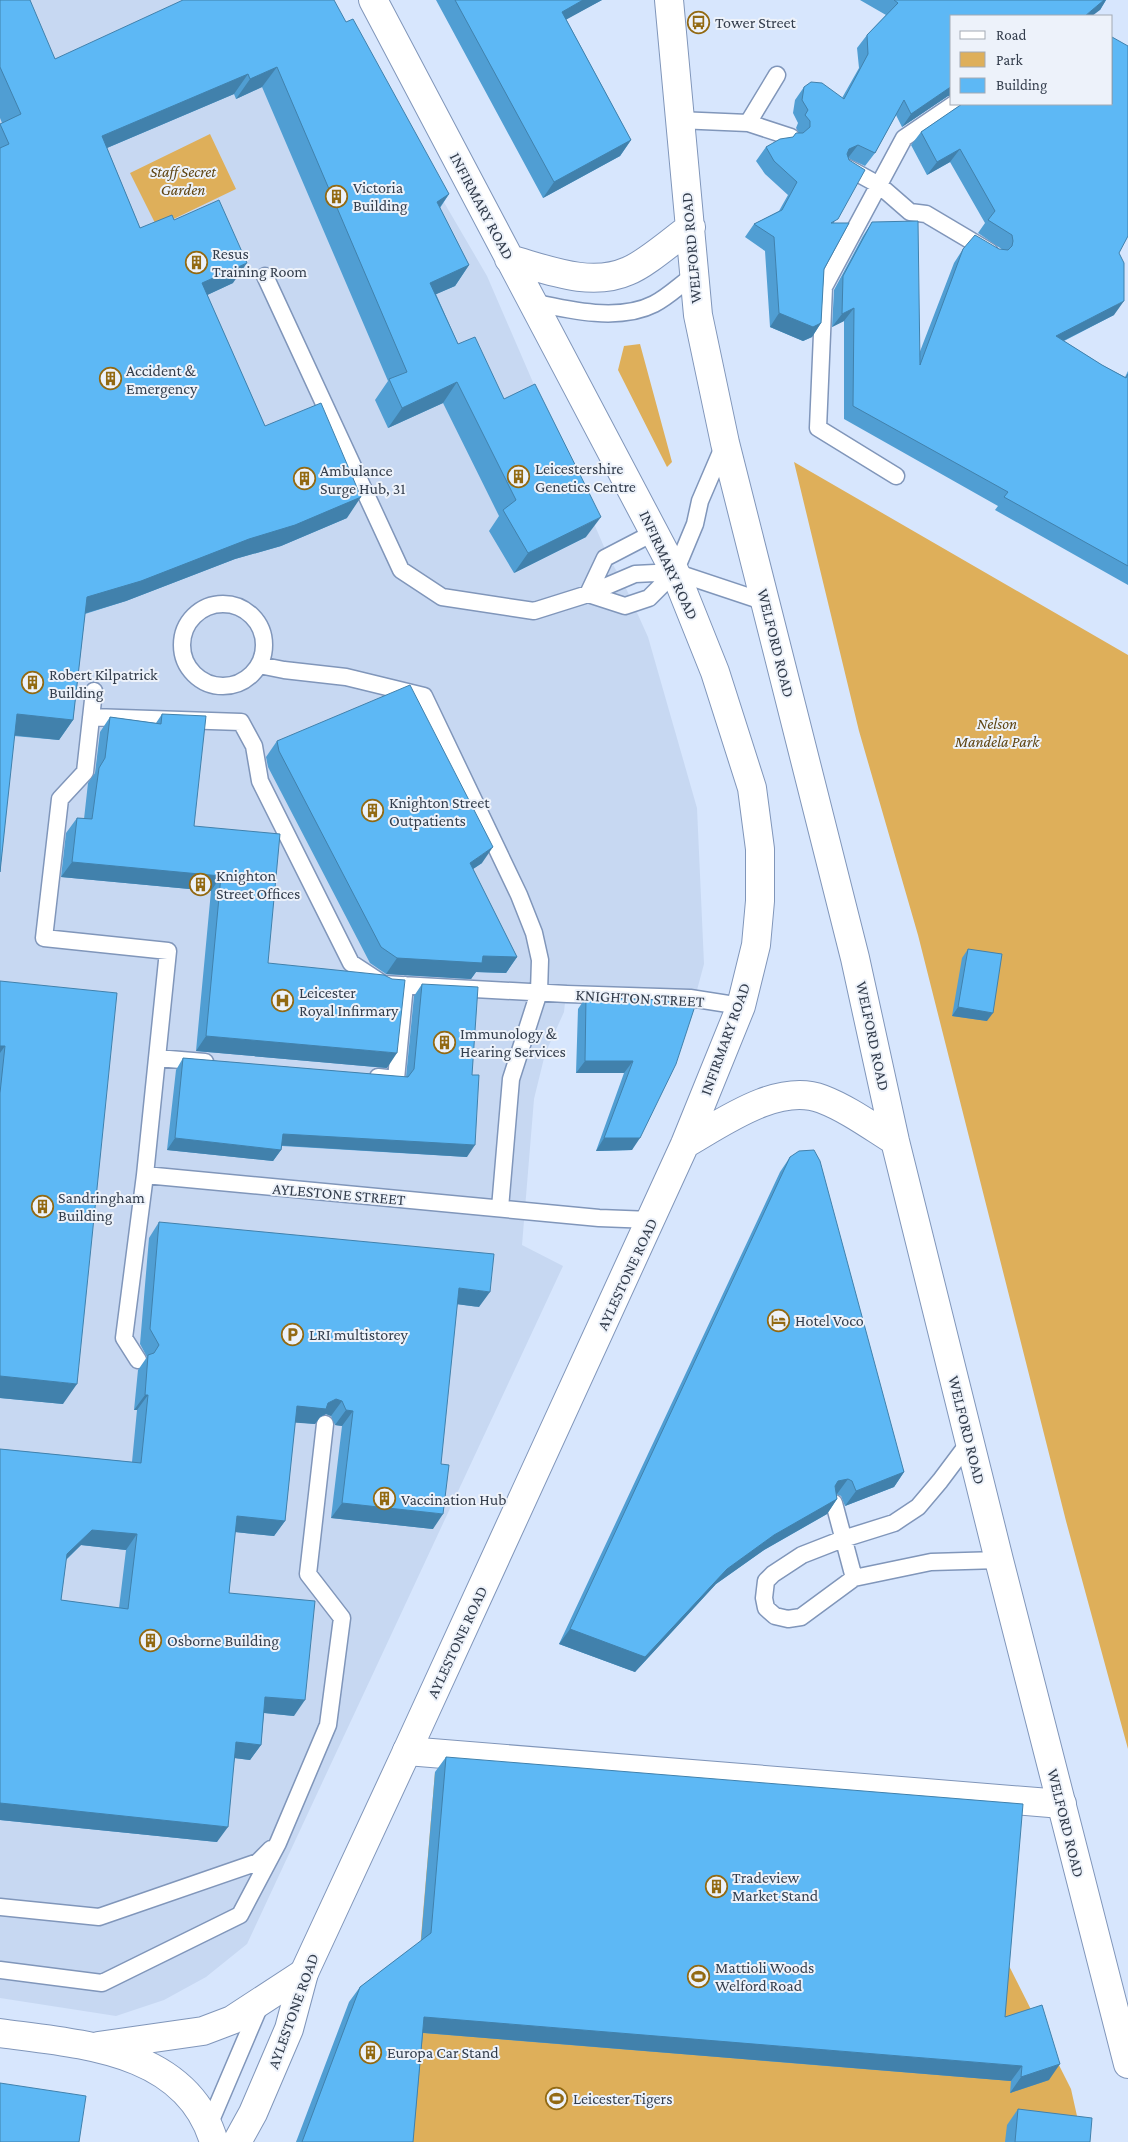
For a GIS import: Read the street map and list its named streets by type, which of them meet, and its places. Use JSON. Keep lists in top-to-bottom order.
{
  "streets": {
    "main road": ["INFIRMARY ROAD", "WELFORD ROAD", "AYLESTONE ROAD"],
    "lane": ["KNIGHTON STREET", "AYLESTONE STREET"]
  },
  "crossings": [
    ["INFIRMARY ROAD", "KNIGHTON STREET"],
    ["INFIRMARY ROAD", "AYLESTONE ROAD"],
    ["AYLESTONE STREET", "AYLESTONE ROAD"]
  ],
  "parks": ["Staff Secret Garden", "Nelson Mandela Park"],
  "places": {
    "bus stop": ["Tower Street"],
    "building": [
      "Victoria Building",
      "Resus Training Room",
      "Accident & Emergency",
      "Leicestershire Genetics Centre",
      "Ambulance Surge Hub, 31",
      "Robert Kilpatrick Building",
      "Knighton Street Outpatients",
      "Knighton Street Offices",
      "Immunology & Hearing Services",
      "Sandringham Building",
      "Vaccination Hub",
      "Osborne Building",
      "Tradeview Market Stand",
      "Europa Car Stand"
    ],
    "hospital": ["Leicester Royal Infirmary"],
    "hotel": ["Hotel Voco"],
    "parking": ["LRI multistorey"],
    "sports": ["Mattioli Woods Welford Road", "Leicester Tigers"]
  },
  "legend": ["Road", "Park", "Building"]
}
